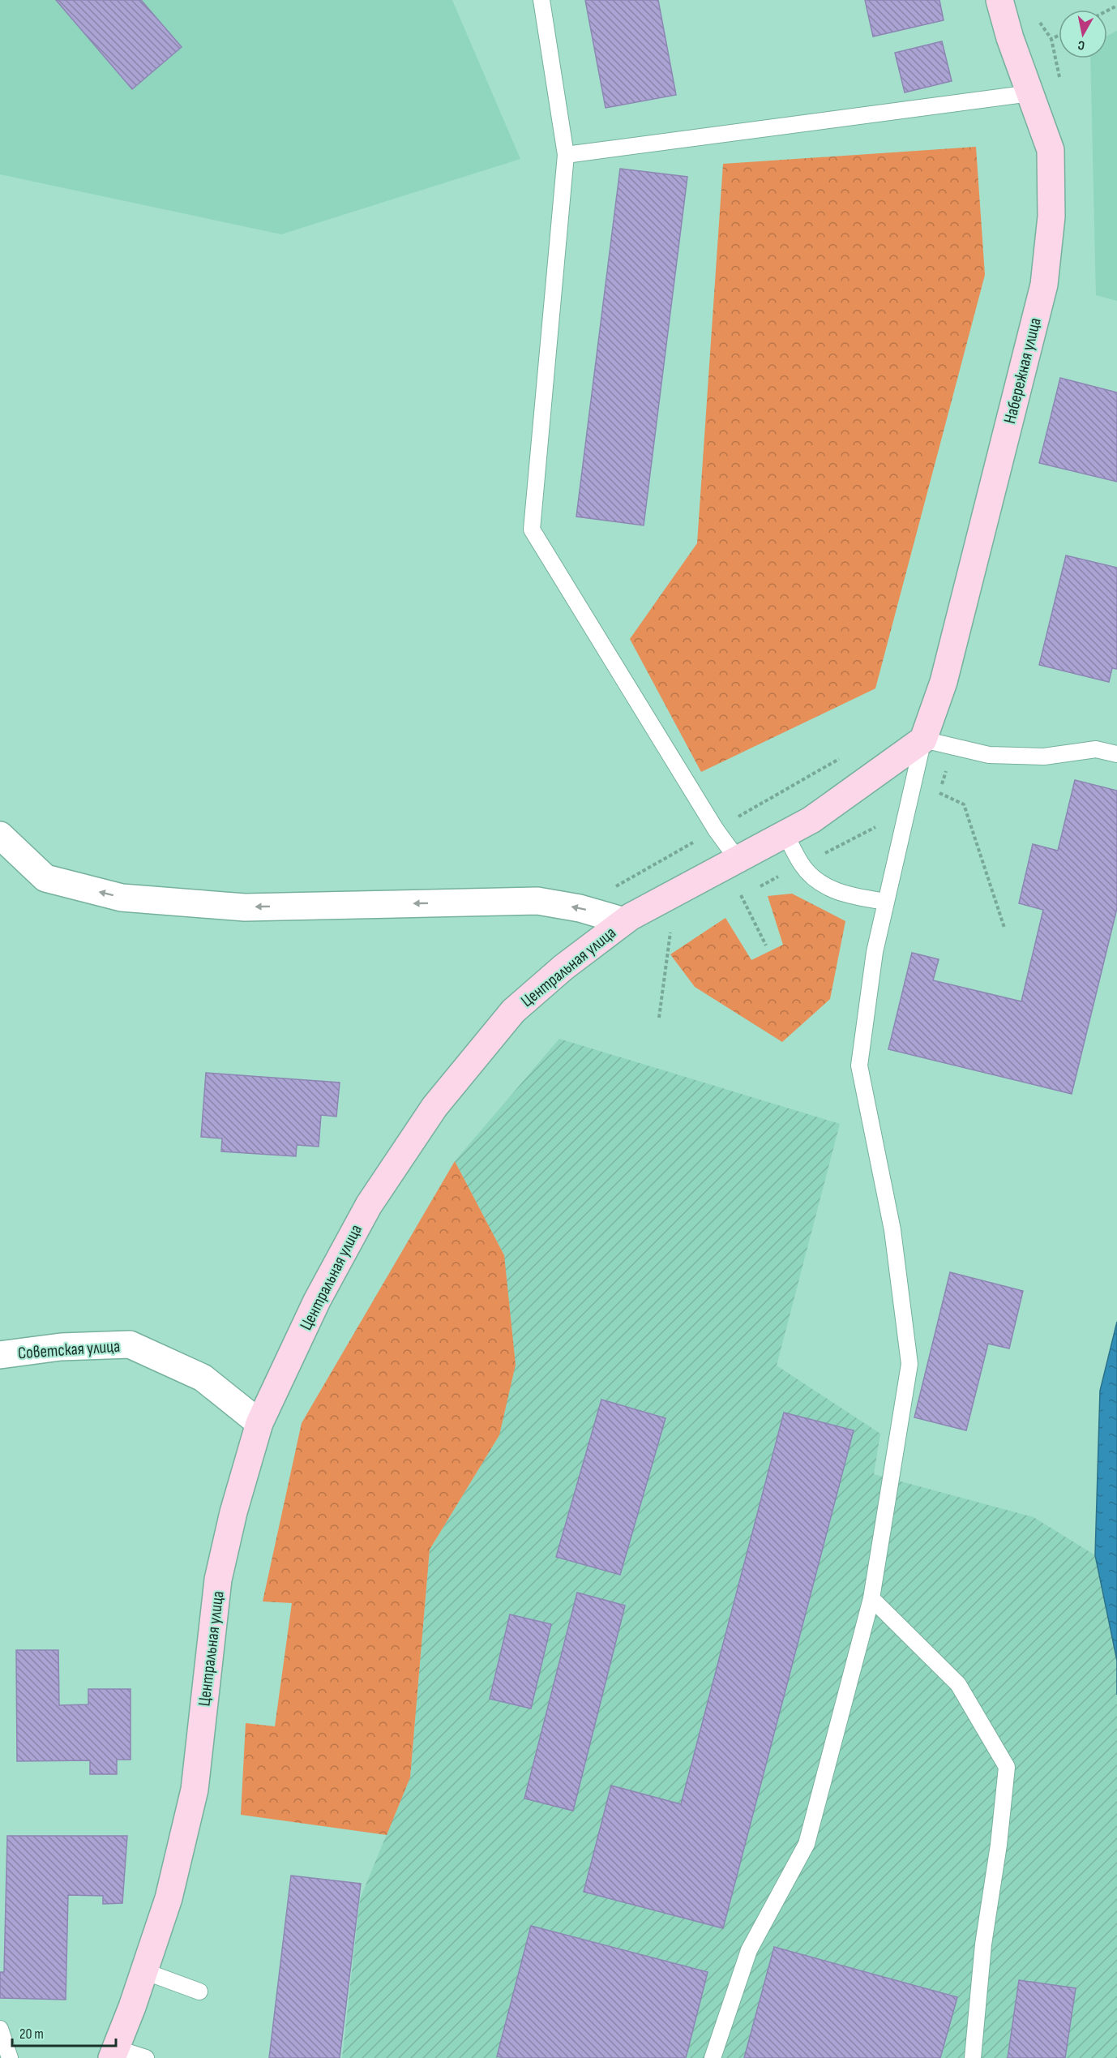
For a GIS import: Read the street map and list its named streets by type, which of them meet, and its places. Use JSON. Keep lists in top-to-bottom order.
{
  "streets": {
    "street": ["Набережная улица", "Центральная улица", "Советская улица"]
  },
  "crossings": [
    ["Набережная улица", "Центральная улица"],
    ["Центральная улица", "Советская улица"]
  ],
  "scale_bar": "20 m",
  "north": "bottom"
}
